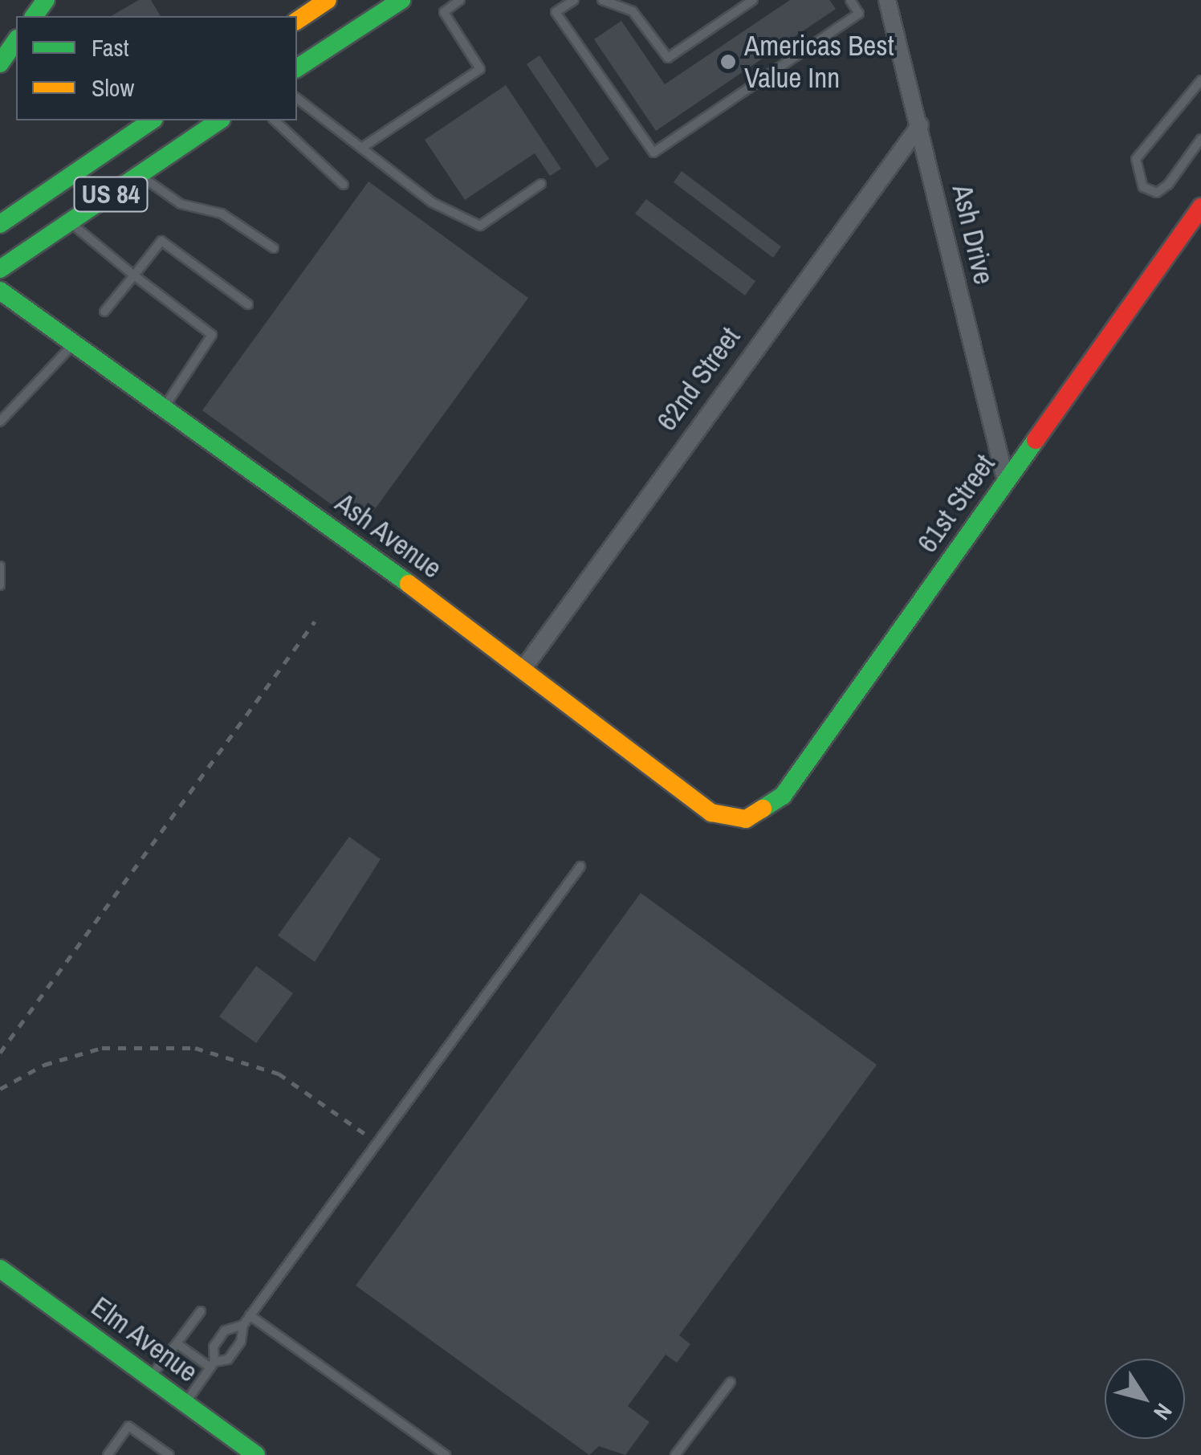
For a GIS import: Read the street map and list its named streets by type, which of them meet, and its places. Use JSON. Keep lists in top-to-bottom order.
{
  "streets": {
    "main road": [
      "US 84",
      "61st Street",
      "Ash Avenue",
      "Elm Avenue"
    ],
    "street": ["Ash Drive", "62nd Street"]
  },
  "crossings": [
    ["Ash Drive", "62nd Street"],
    ["Ash Drive", "61st Street"],
    ["62nd Street", "Ash Avenue"],
    ["61st Street", "Ash Avenue"]
  ],
  "places": ["Americas Best Value Inn"],
  "legend": ["Fast", "Slow"],
  "north": "bottom right"
}
